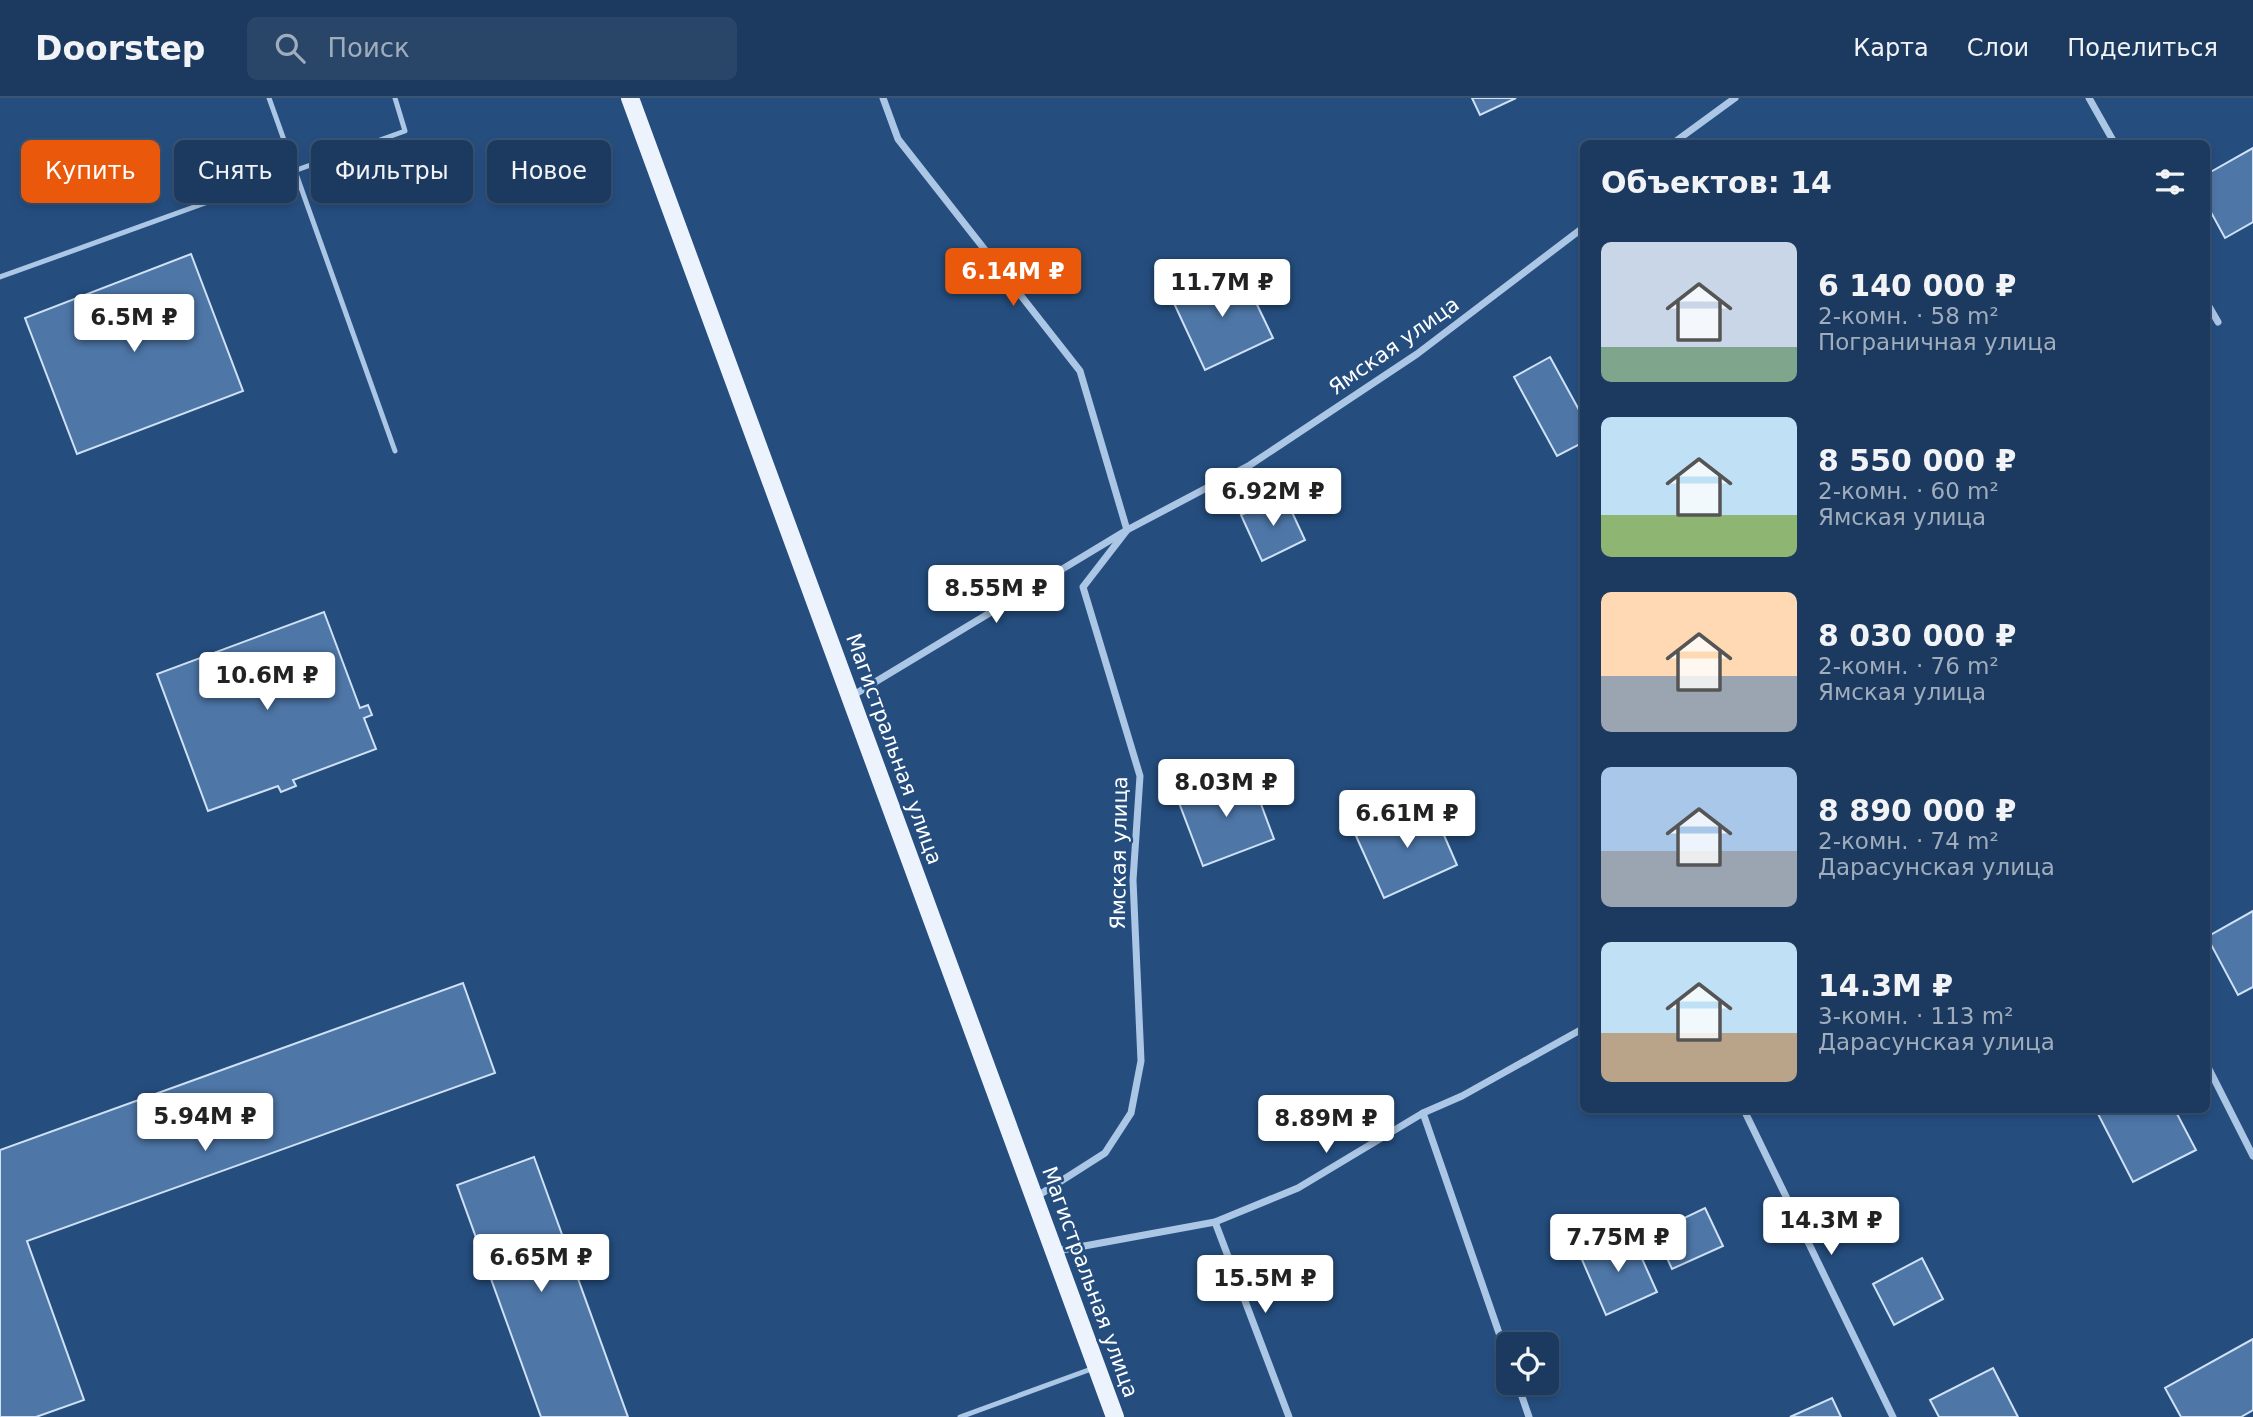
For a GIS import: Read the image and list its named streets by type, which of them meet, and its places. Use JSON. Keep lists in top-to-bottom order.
{
  "streets": {
    "main road": ["Магистральная улица"],
    "street": ["Ямская улица"]
  },
  "crossings": [
    ["Ямская улица", "Магистральная улица"]
  ],
  "page": {
    "header": "Doorstep",
    "search": "Поиск",
    "nav": ["Карта", "Слои", "Поделиться"],
    "chip": [
      "Купить",
      "Снять",
      "Фильтры",
      "Новое"
    ],
    "heading": "Объектов: 14",
    "list": [
      {
        "name": "6 140 000 ₽",
        "note": "2-комн. · 58 m² · Пограничная улица"
      },
      {
        "name": "8 550 000 ₽",
        "note": "2-комн. · 60 m² · Ямская улица"
      },
      {
        "name": "8 030 000 ₽",
        "note": "2-комн. · 76 m² · Ямская улица"
      },
      {
        "name": "8 890 000 ₽",
        "note": "2-комн. · 74 m² · Дарасунская улица"
      },
      {
        "name": "14.3M ₽",
        "note": "3-комн. · 113 m² · Дарасунская улица"
      }
    ],
    "price": [
      "6.14M ₽",
      "11.7M ₽",
      "6.5M ₽",
      "6.92M ₽",
      "8.55M ₽",
      "10.6M ₽",
      "8.03M ₽",
      "6.61M ₽",
      "5.94M ₽",
      "8.89M ₽",
      "14.3M ₽",
      "7.75M ₽",
      "6.65M ₽",
      "15.5M ₽"
    ]
  }
}
